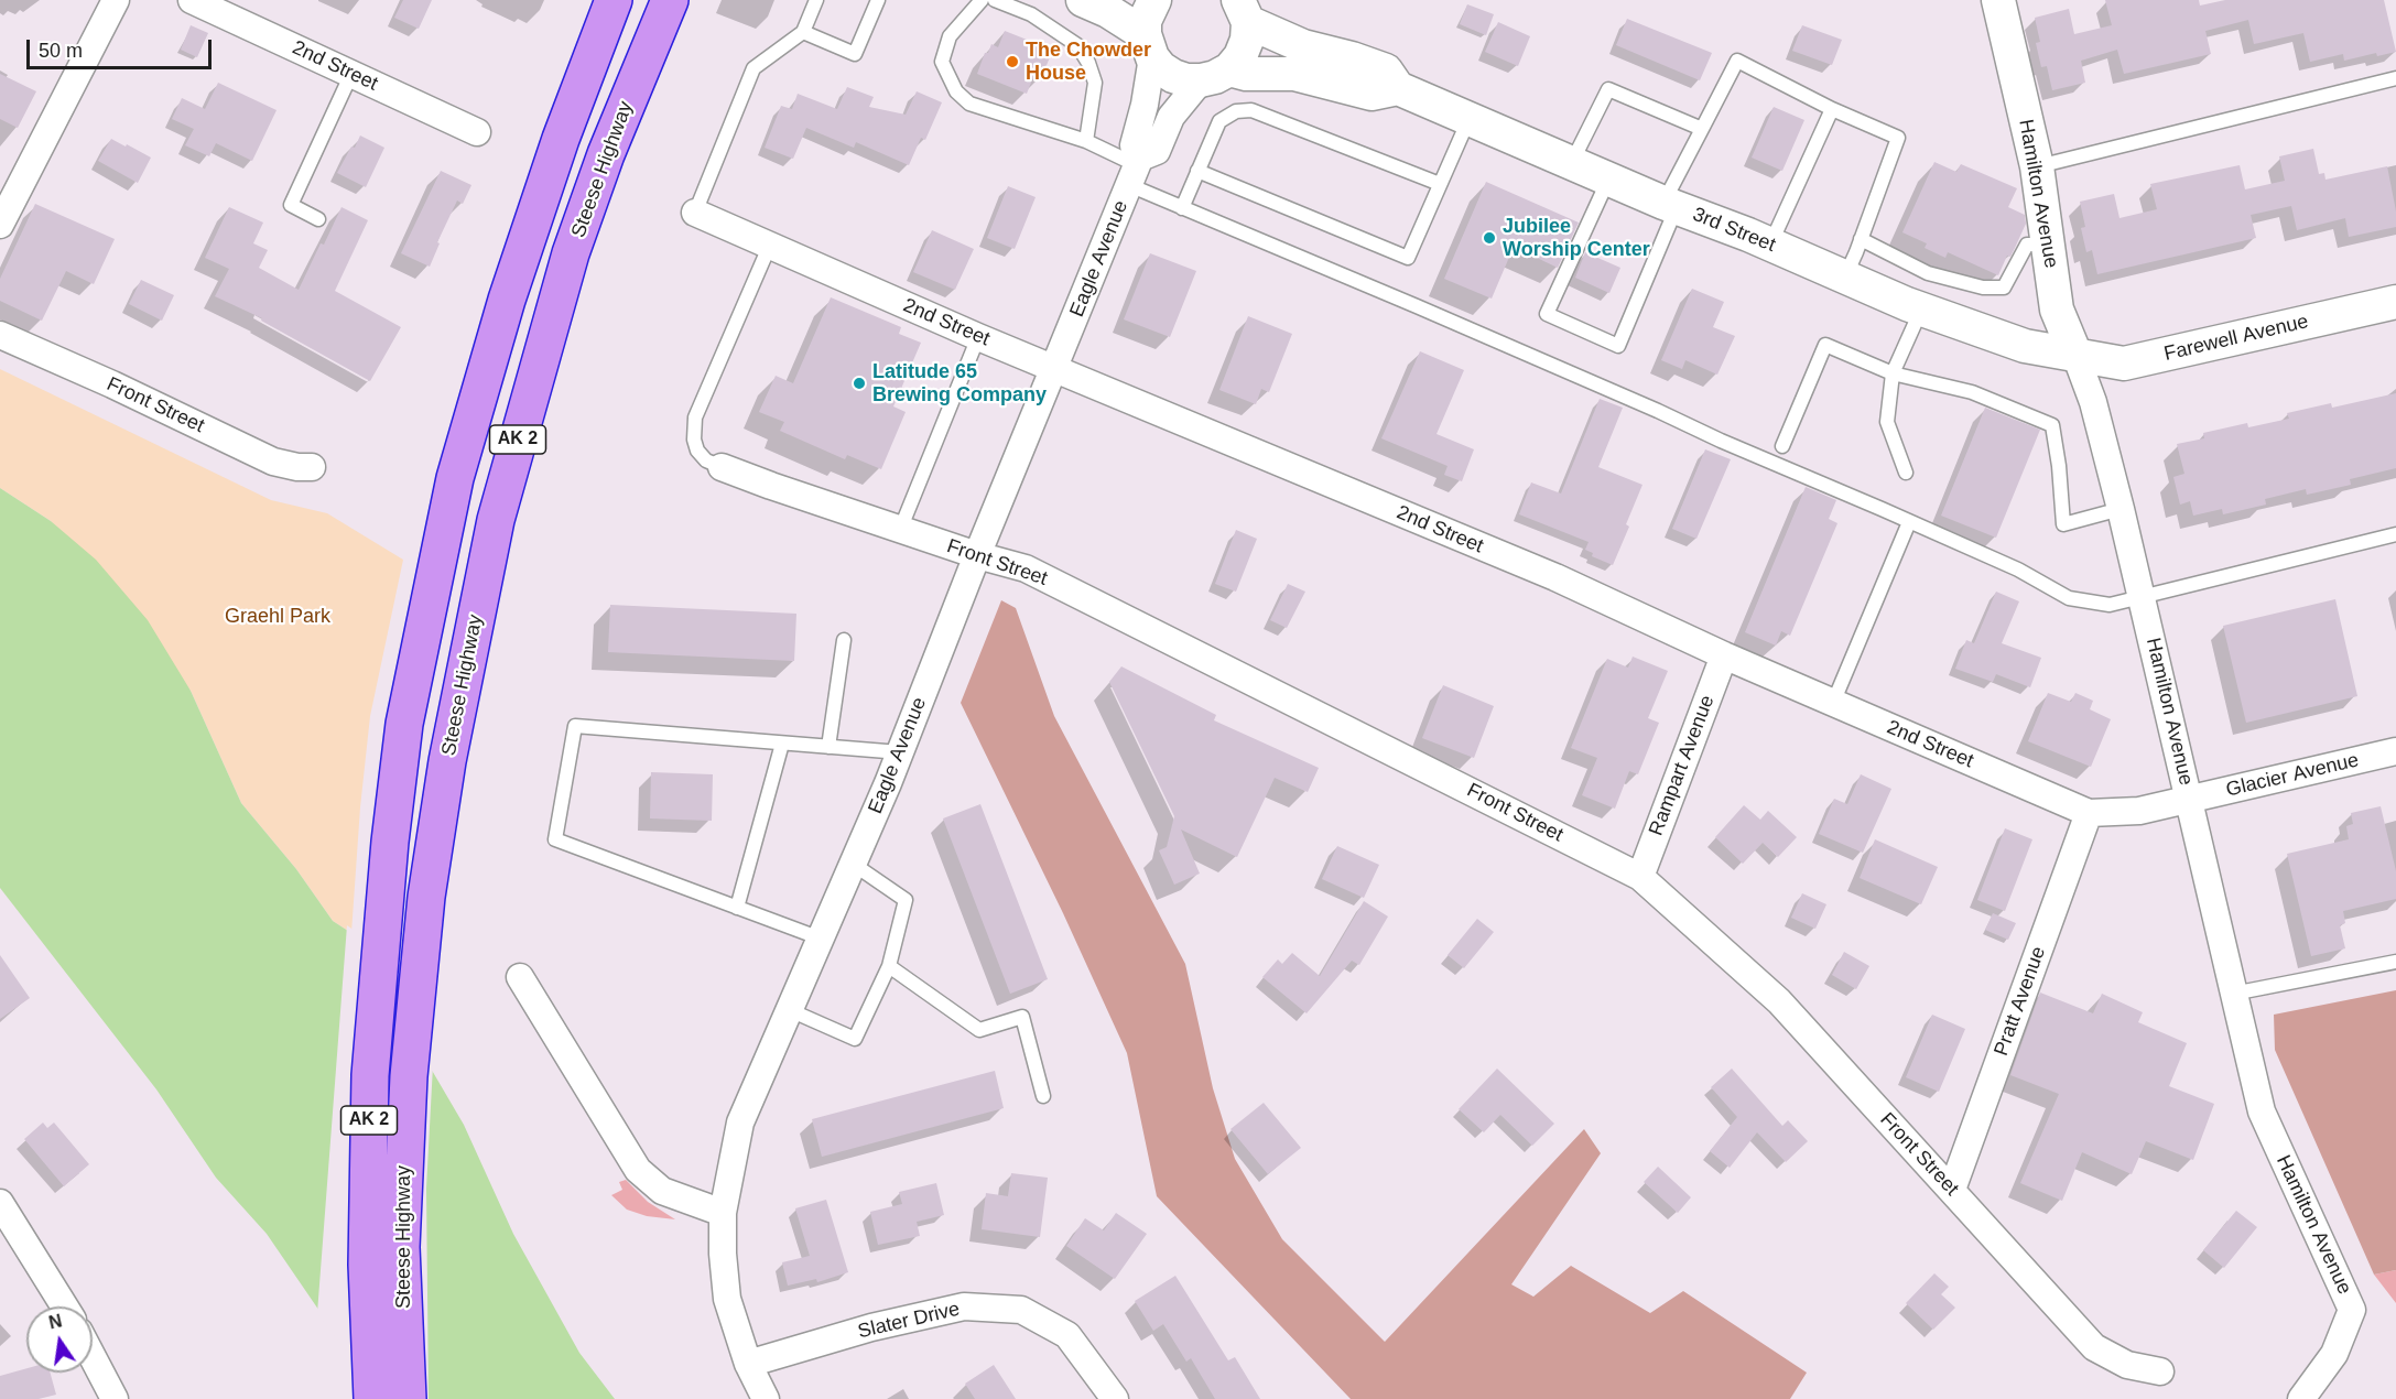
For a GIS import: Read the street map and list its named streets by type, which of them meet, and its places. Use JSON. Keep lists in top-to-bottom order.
{
  "streets": {
    "highway": ["Steese Highway", "AK 2"],
    "street": [
      "2nd Street",
      "Hamilton Avenue",
      "3rd Street",
      "Eagle Avenue",
      "Farewell Avenue",
      "Front Street",
      "Rampart Avenue",
      "Glacier Avenue",
      "Pratt Avenue",
      "Slater Drive"
    ]
  },
  "crossings": [
    ["2nd Street", "Hamilton Avenue"],
    ["2nd Street", "Eagle Avenue"],
    ["2nd Street", "Rampart Avenue"],
    ["2nd Street", "Glacier Avenue"],
    ["2nd Street", "Pratt Avenue"],
    ["Hamilton Avenue", "3rd Street"],
    ["Hamilton Avenue", "Farewell Avenue"],
    ["Hamilton Avenue", "Glacier Avenue"],
    ["3rd Street", "Farewell Avenue"],
    ["Eagle Avenue", "Front Street"],
    ["Eagle Avenue", "Slater Drive"],
    ["Front Street", "Rampart Avenue"],
    ["Front Street", "Pratt Avenue"]
  ],
  "parks": ["Graehl Park"],
  "places": ["The Chowder House", "Jubilee Worship Center", "Latitude 65 Brewing Company"],
  "scale_bar": "50 m",
  "north": "top"
}
